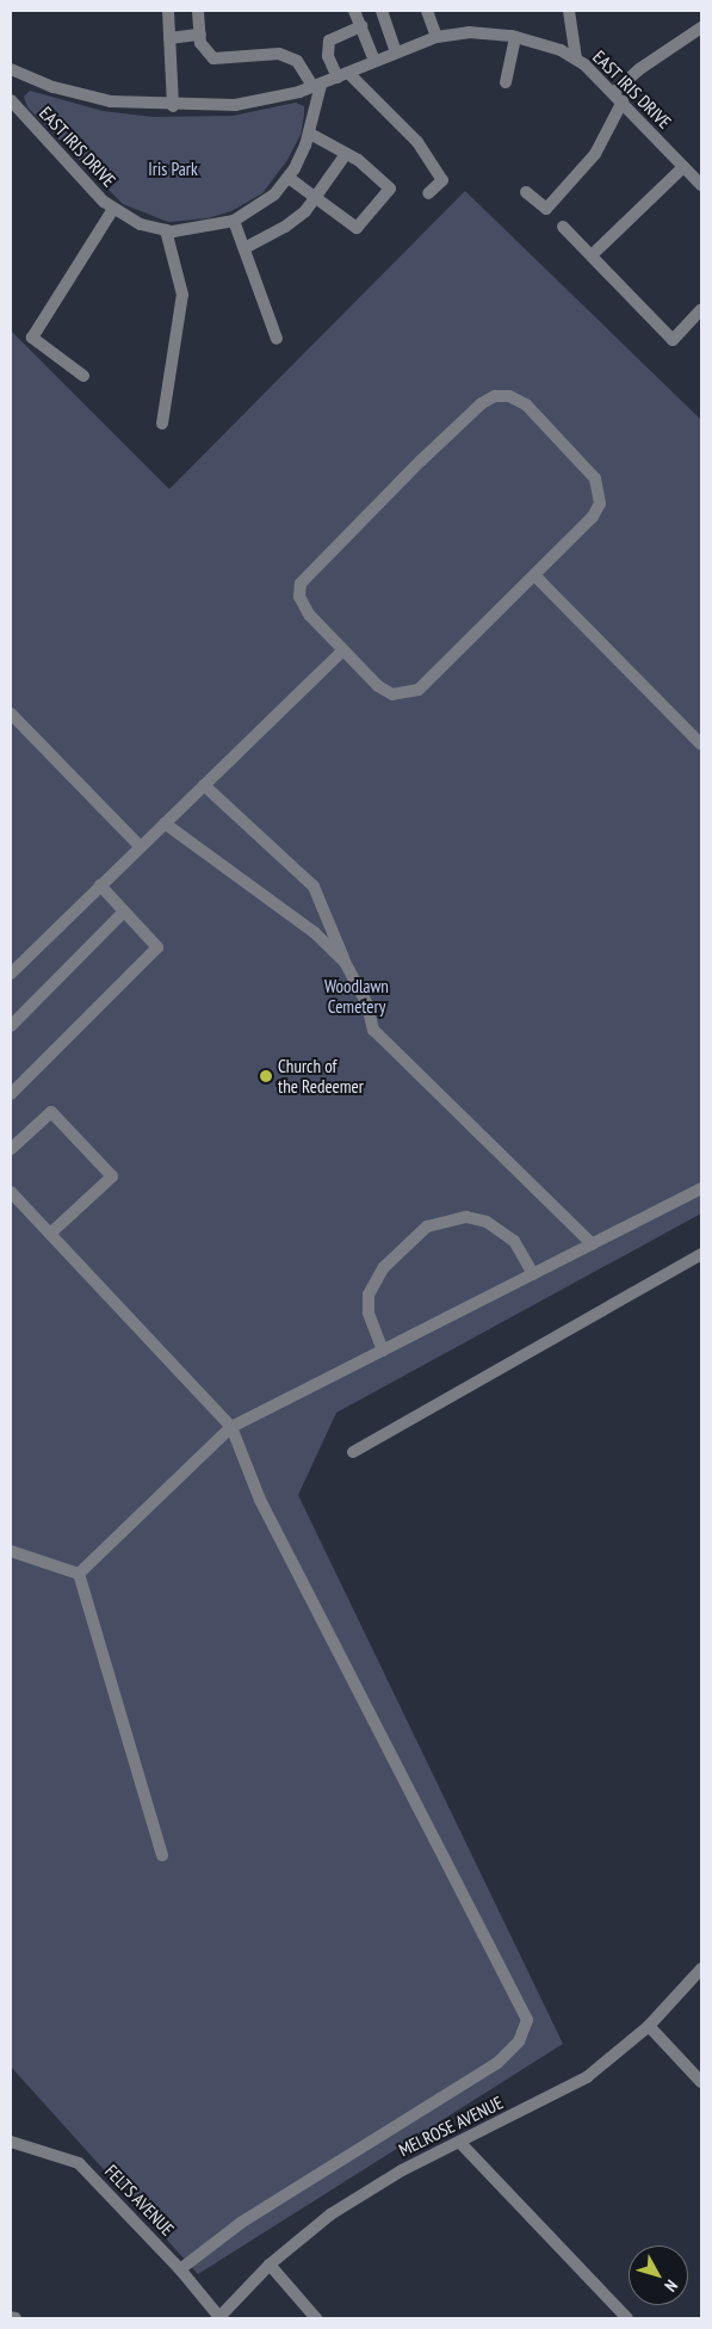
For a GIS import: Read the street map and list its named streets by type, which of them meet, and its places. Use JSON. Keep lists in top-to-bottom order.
{
  "streets": {
    "street": ["EAST IRIS DRIVE", "MELROSE AVENUE", "FELTS AVENUE"]
  },
  "crossings": [
    ["MELROSE AVENUE", "FELTS AVENUE"]
  ],
  "parks": ["Iris Park", "Woodlawn Cemetery"],
  "places": ["Church of the Redeemer"],
  "north": "bottom right"
}
